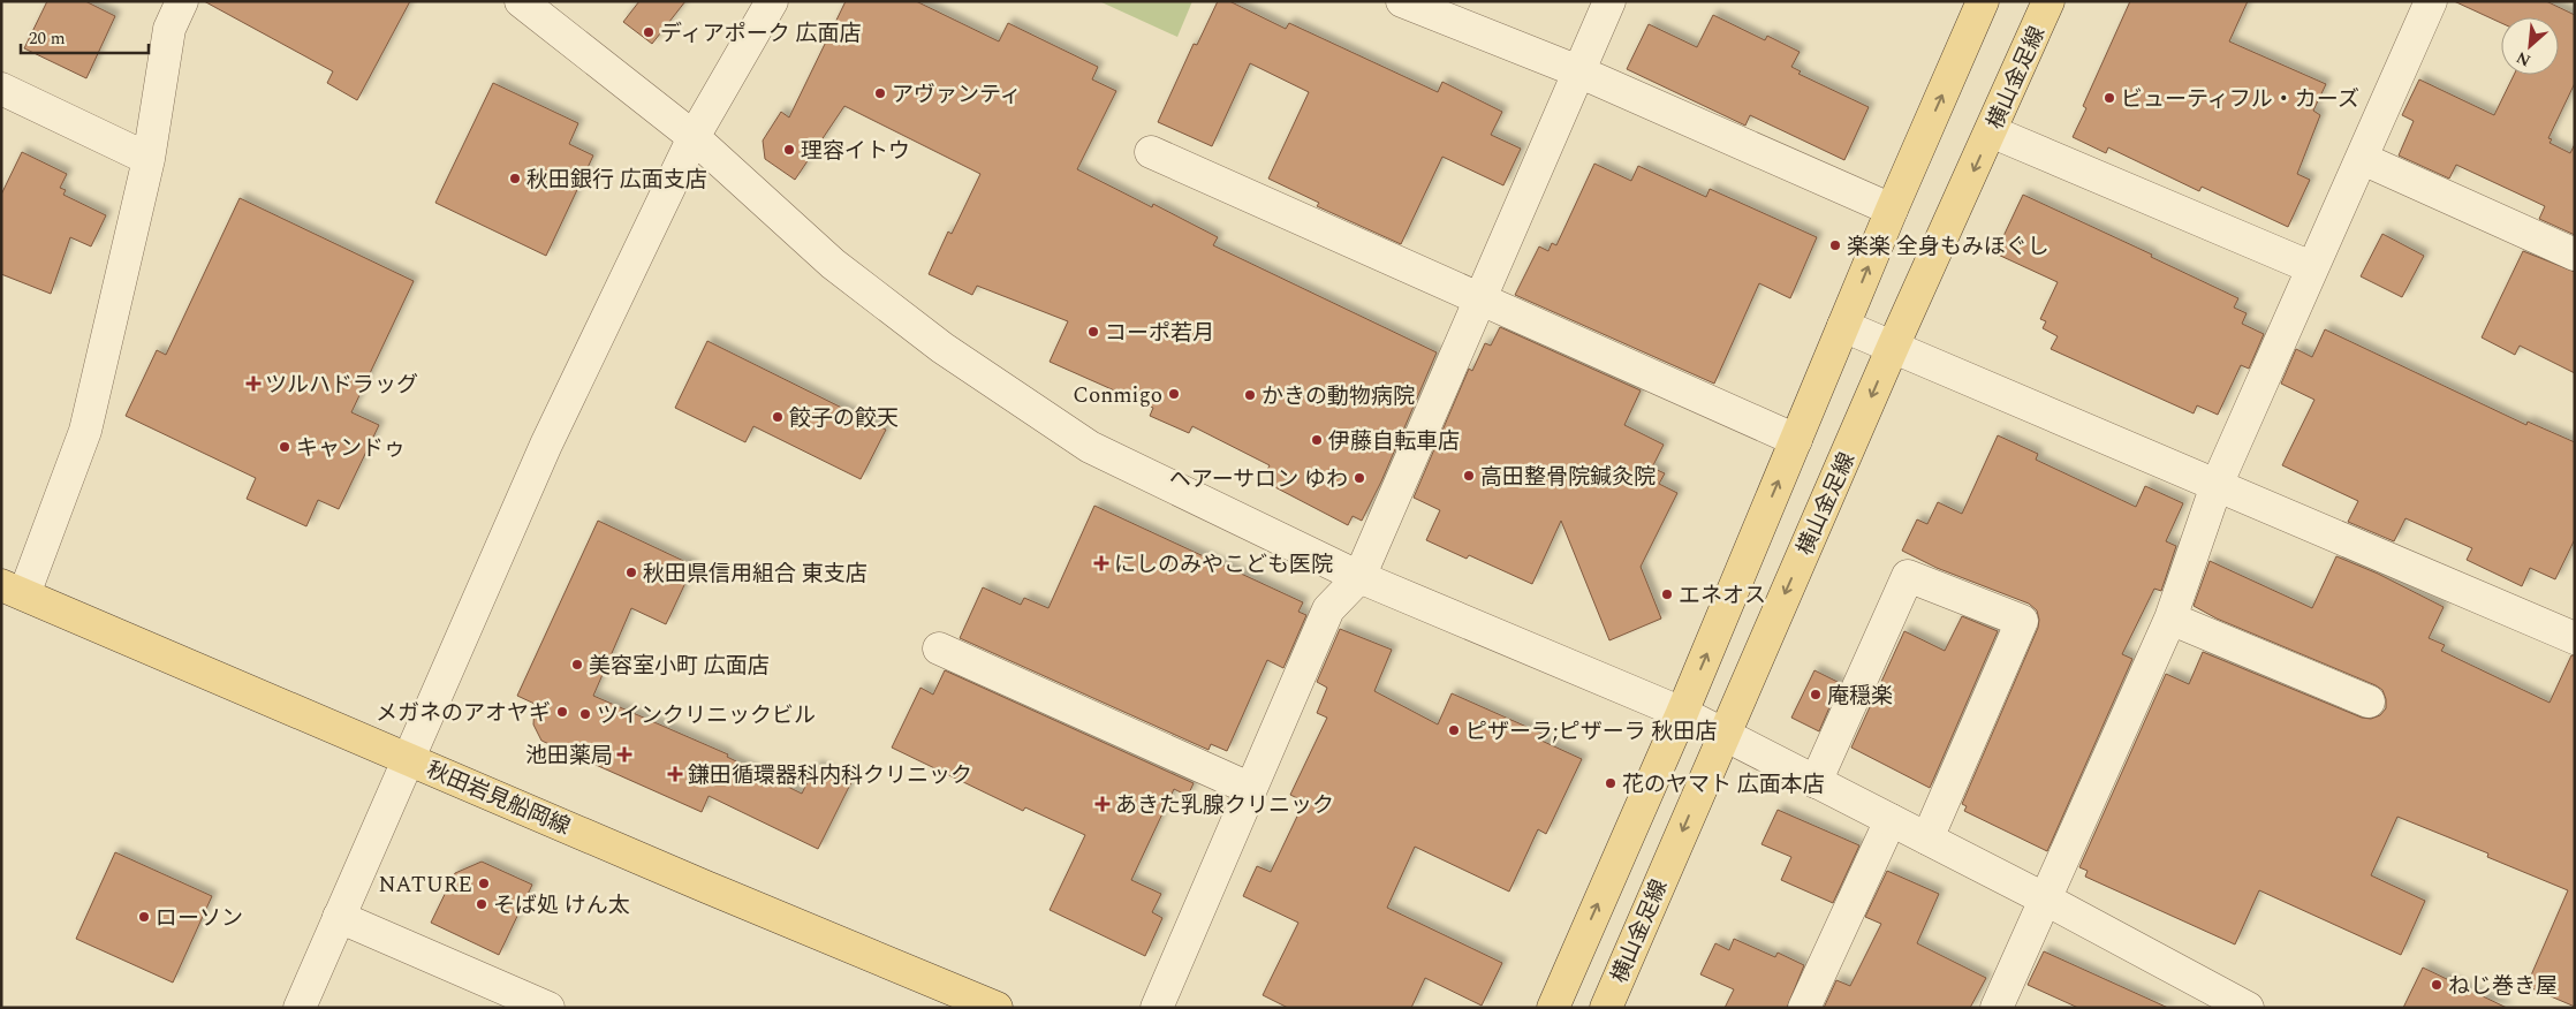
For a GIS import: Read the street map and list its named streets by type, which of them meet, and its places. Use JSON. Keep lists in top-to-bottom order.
{
  "streets": {
    "main road": ["横山金足線", "秋田岩見船岡線"]
  },
  "places": {
    "other": [
      "ディアポーク 広面店",
      "アヴァンティ",
      "ビューティフル・カーズ",
      "理容イトウ",
      "秋田銀行 広面支店",
      "楽楽 全身もみほぐし",
      "コーポ若月",
      "Conmigo",
      "かきの動物病院",
      "餃子の餃天",
      "伊藤自転車店",
      "キャンドゥ",
      "高田整骨院鍼灸院",
      "ヘアーサロン ゆわ",
      "秋田県信用組合 東支店",
      "エネオス",
      "美容室小町 広面店",
      "庵穏楽",
      "メガネのアオヤギ",
      "ツインクリニックビル",
      "ピザーラ;ピザーラ 秋田店",
      "花のヤマト 広面本店",
      "NATURE",
      "そば処 けん太",
      "ローソン",
      "ねじ巻き屋"
    ],
    "health": [
      "ツルハドラッグ",
      "にしのみやこども医院",
      "池田薬局",
      "鎌田循環器科内科クリニック",
      "あきた乳腺クリニック"
    ]
  },
  "scale_bar": "20 m",
  "north": "bottom left"
}
